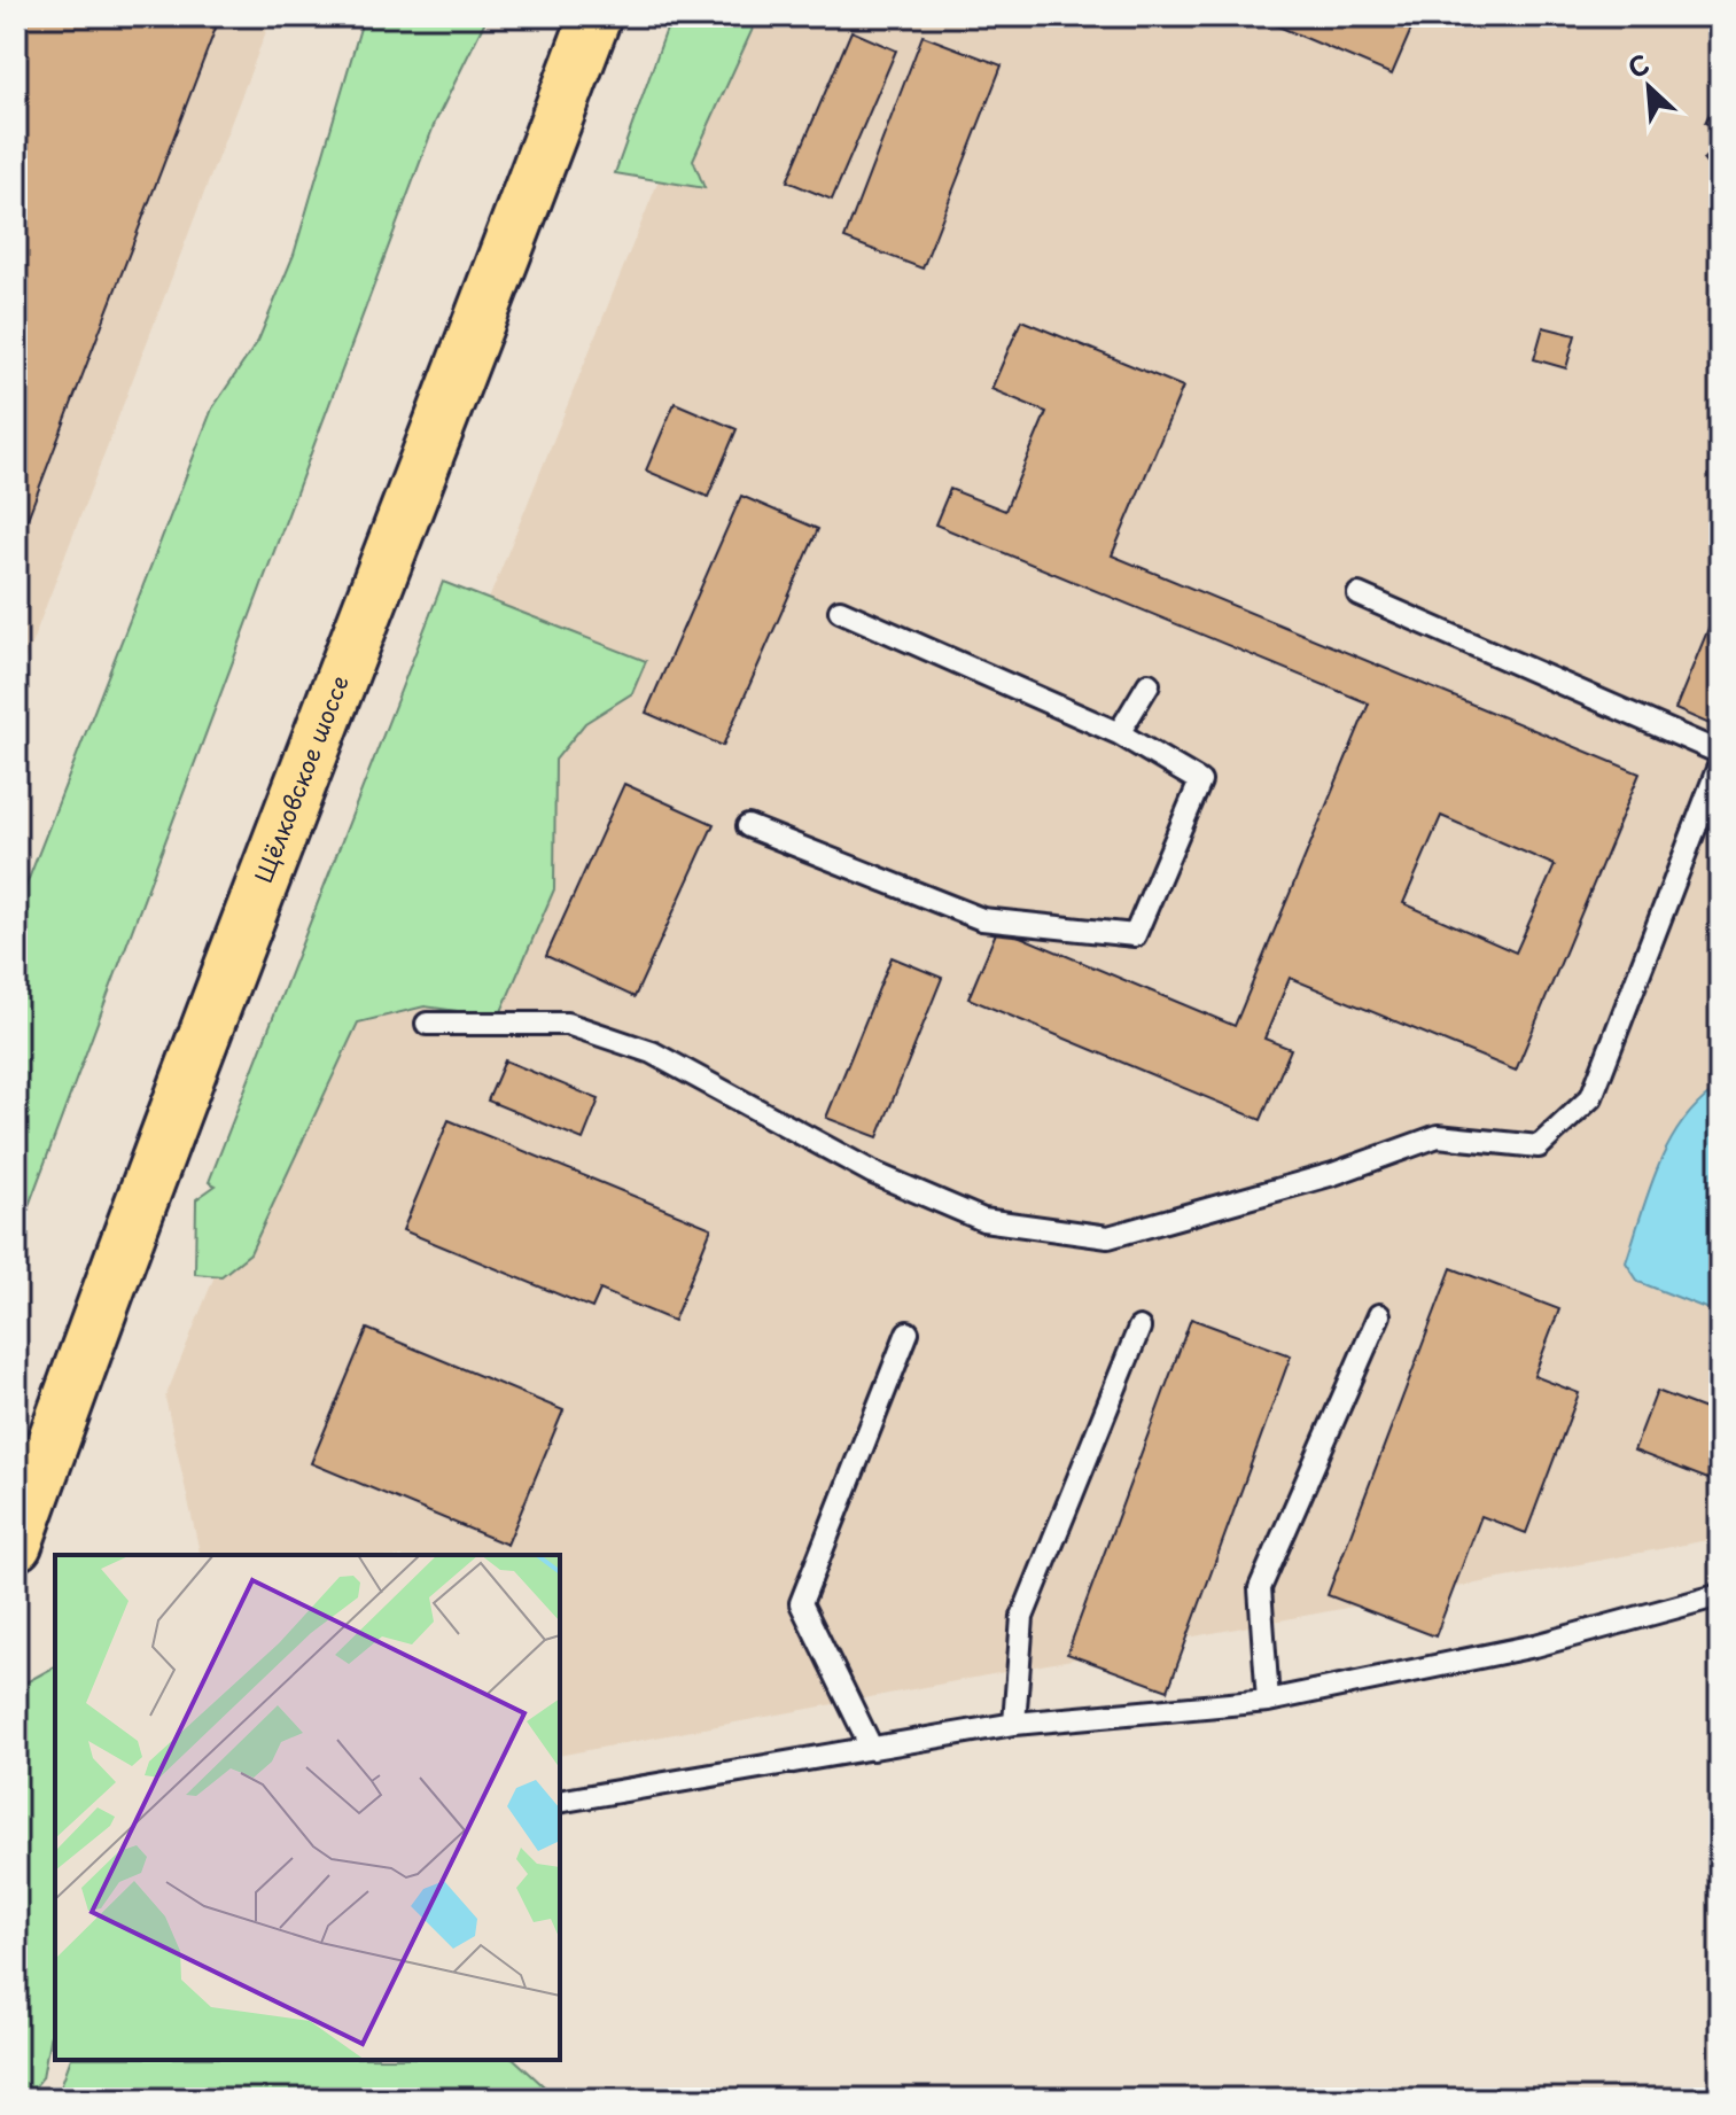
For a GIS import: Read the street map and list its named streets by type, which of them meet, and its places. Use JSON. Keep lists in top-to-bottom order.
{
  "streets": {
    "main road": ["Щёлковское шоссе"]
  },
  "north": "top left"
}
